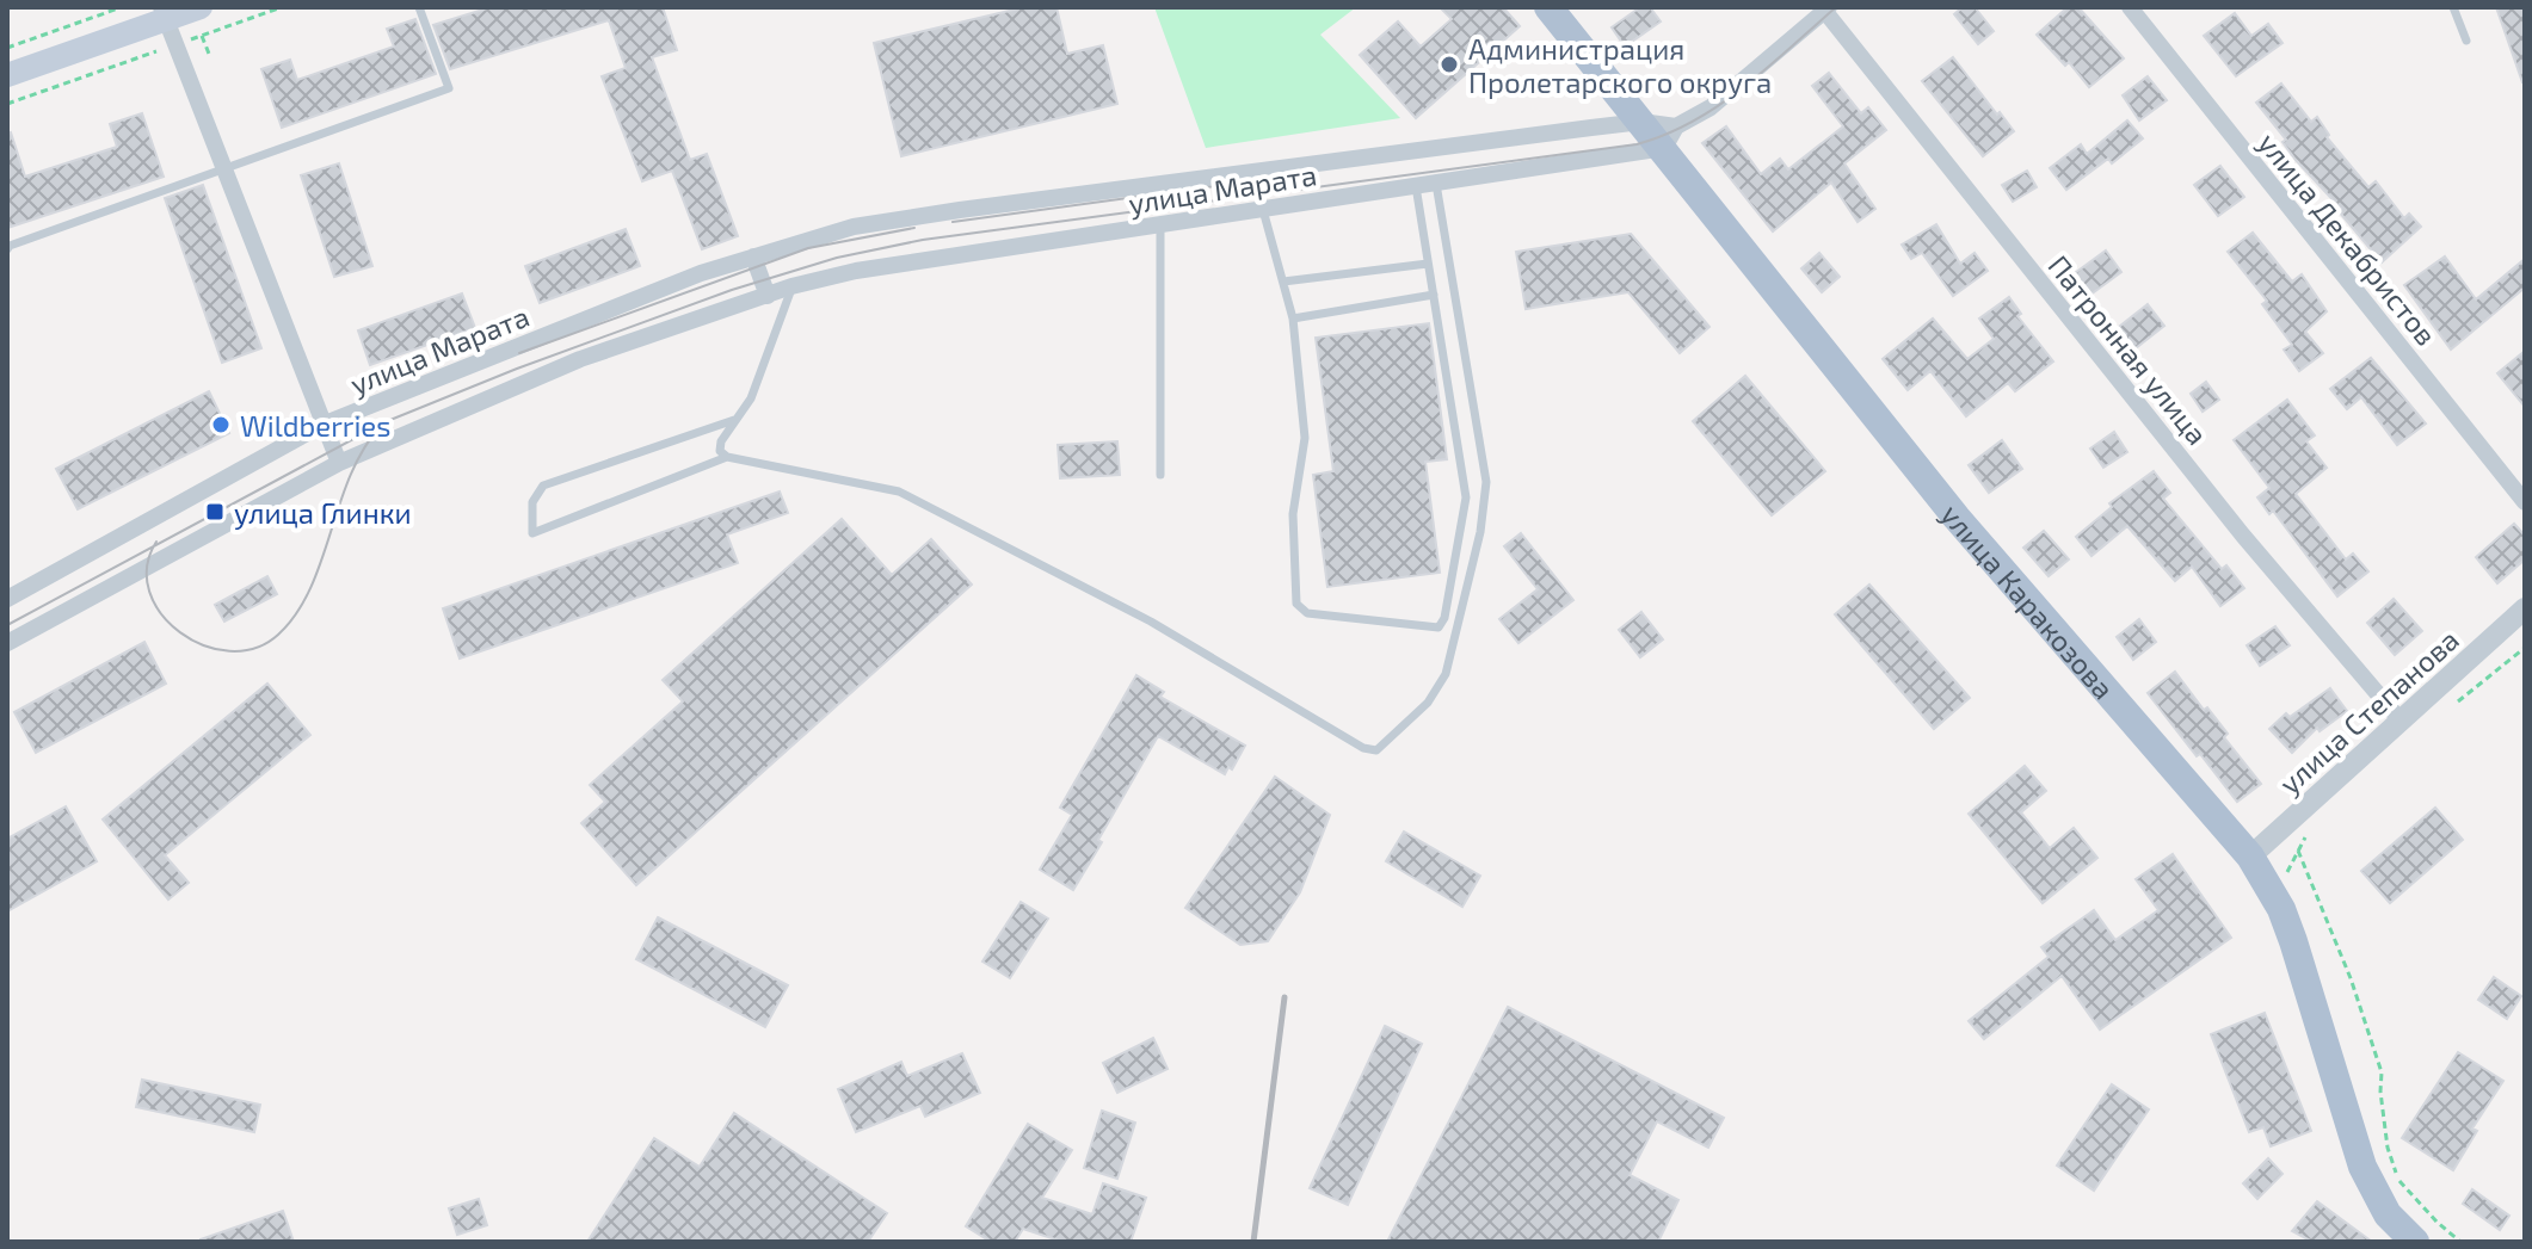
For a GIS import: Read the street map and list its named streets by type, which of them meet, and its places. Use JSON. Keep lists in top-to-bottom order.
{
  "streets": {
    "main road": ["улица Каракозова"],
    "street": [
      "улица Марата",
      "улица Декабристов",
      "Патронная улица",
      "улица Степанова"
    ]
  },
  "crossings": [
    ["улица Марата", "Патронная улица"],
    ["улица Марата", "улица Каракозова"],
    ["Патронная улица", "улица Степанова"],
    ["улица Каракозова", "улица Степанова"]
  ],
  "places": {
    "other": ["Администрация Пролетарского округа", "Wildberries"],
    "transit": ["улица Глинки"]
  }
}
